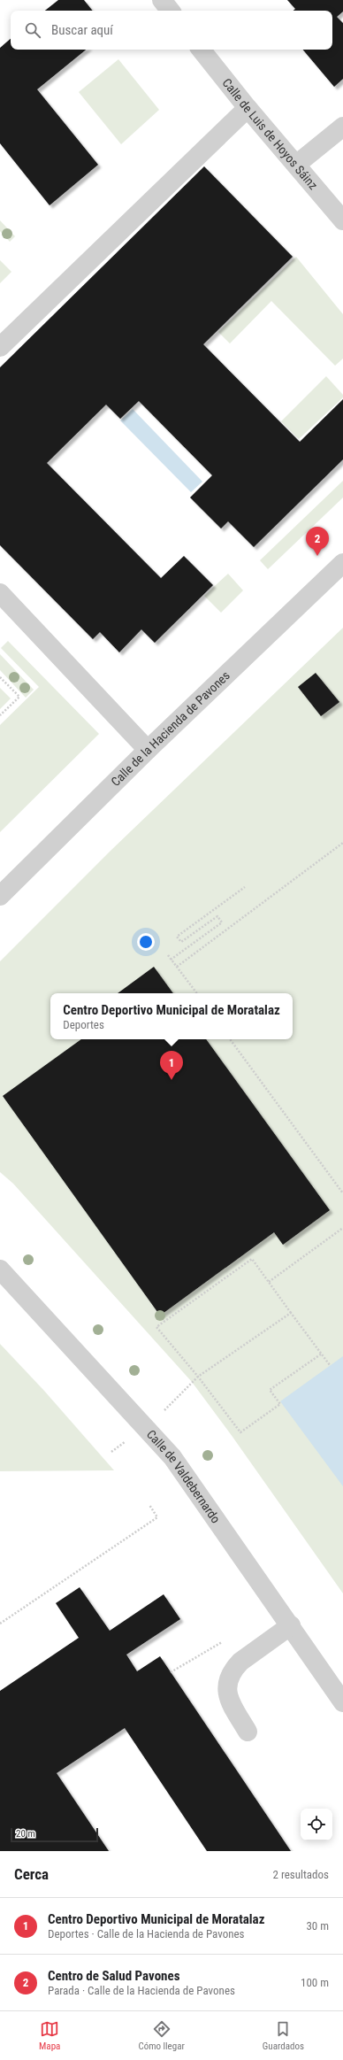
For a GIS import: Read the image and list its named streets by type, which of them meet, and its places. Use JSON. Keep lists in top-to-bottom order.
{
  "streets": {
    "street": ["Calle de Luis de Hoyos Sáinz", "Calle de la Hacienda de Pavones", "Calle de Valdebernardo"]
  },
  "scale_bar": "20 m",
  "page": {
    "search": "Buscar aquí",
    "pins": ["2", "1"],
    "popup": ["Centro Deportivo Municipal de Moratalaz", "Deportes"],
    "scale": "20 m",
    "heading": ["Cerca", "2 resultados"],
    "list": [
      {
        "mark": "1",
        "name": "Centro Deportivo Municipal de Moratalaz",
        "note": "Deportes · Calle de la Hacienda de Pavones",
        "value": "30 m"
      },
      {
        "mark": "2",
        "name": "Centro de Salud Pavones",
        "note": "Parada · Calle de la Hacienda de Pavones",
        "value": "100 m"
      }
    ],
    "nav": ["Mapa", "Cómo llegar", "Guardados"]
  }
}
